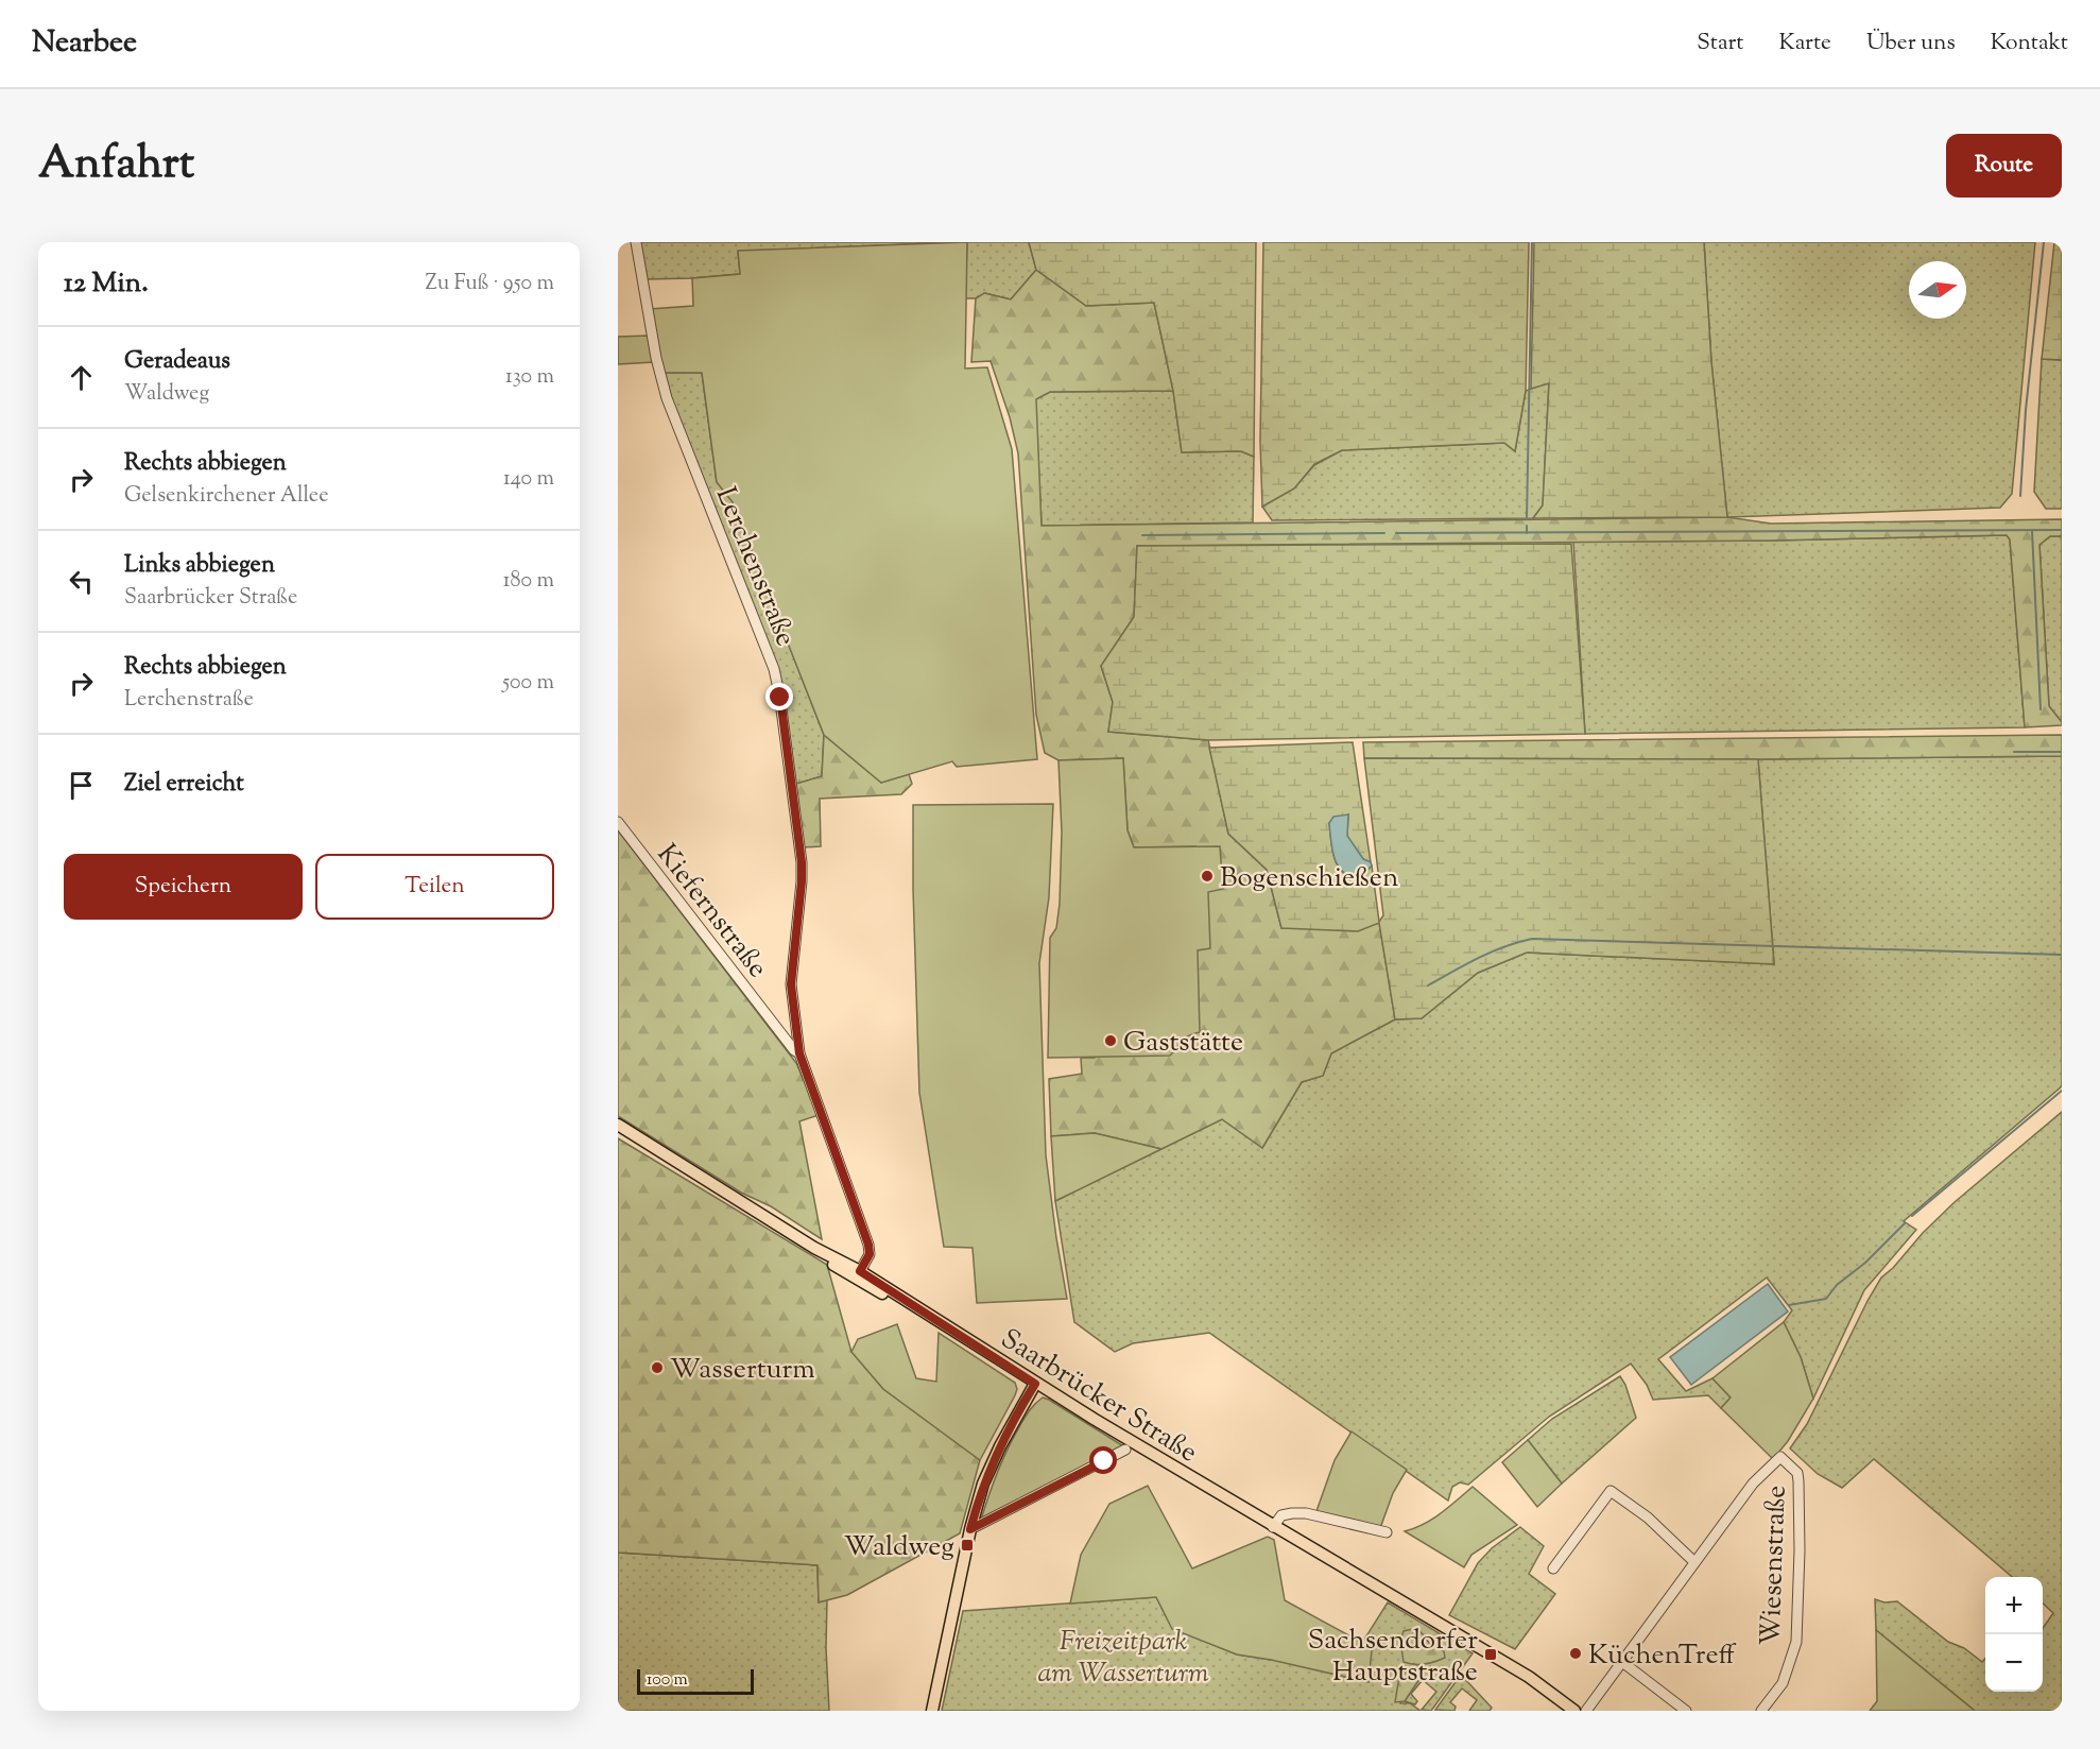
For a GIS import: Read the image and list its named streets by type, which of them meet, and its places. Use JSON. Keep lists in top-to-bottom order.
{
  "streets": {
    "main road": ["Saarbrücker Straße"],
    "street": ["Lerchenstraße", "Kiefernstraße", "Wiesenstraße"]
  },
  "crossings": [
    ["Lerchenstraße", "Kiefernstraße"],
    ["Lerchenstraße", "Saarbrücker Straße"]
  ],
  "parks": ["Freizeitpark am Wasserturm"],
  "places": {
    "other": [
      "Bogenschießen",
      "Gaststätte",
      "Wasserturm",
      "KüchenTreff"
    ],
    "transit": ["Waldweg", "Sachsendorfer Hauptstraße"]
  },
  "scale_bar": "100 m",
  "north": "right",
  "page": {
    "header": "Nearbee",
    "nav": [
      "Start",
      "Karte",
      "Über uns",
      "Kontakt"
    ],
    "title": "Anfahrt",
    "buttons": [
      "Route",
      ["Speichern", "Teilen"]
    ],
    "heading": ["12 Min.", "Zu Fuß · 950 m"],
    "list": [
      ["Geradeaus", "Waldweg", "130 m"],
      ["Rechts abbiegen", "Gelsenkirchener Allee", "140 m"],
      ["Links abbiegen", "Saarbrücker Straße", "180 m"],
      ["Rechts abbiegen", "Lerchenstraße", "500 m"],
      "Ziel erreicht"
    ],
    "map_buttons": ["+", "−"],
    "scale": "100 m"
  }
}
